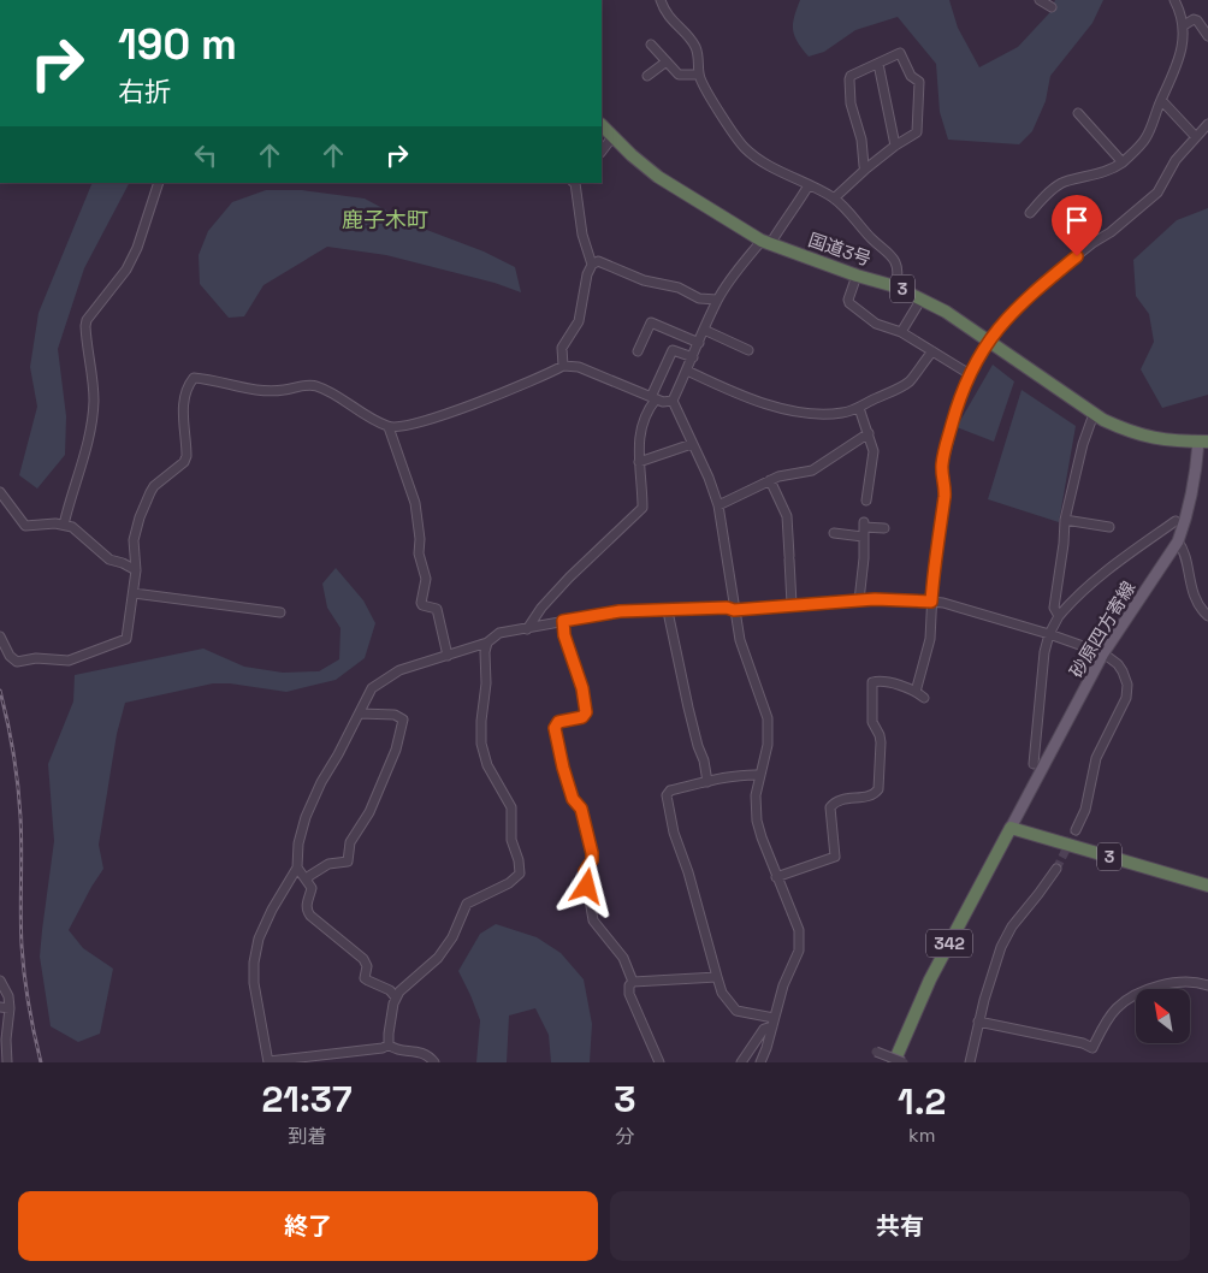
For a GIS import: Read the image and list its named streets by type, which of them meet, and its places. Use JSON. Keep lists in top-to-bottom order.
{
  "streets": {
    "highway": ["国道3号", "3", "342"],
    "main road": ["砂原四方寄線"]
  },
  "crossings": [
    ["国道3号", "砂原四方寄線"],
    ["3", "砂原四方寄線"],
    ["3", "342"],
    ["砂原四方寄線", "342"]
  ],
  "districts": ["鹿子木町"],
  "north": "top left",
  "page": {
    "turn": ["190 m", "右折"],
    "eta": [
      "21:37",
      "到着",
      "3",
      "分",
      "1.2",
      "km"
    ],
    "buttons": ["終了", "共有"]
  }
}
